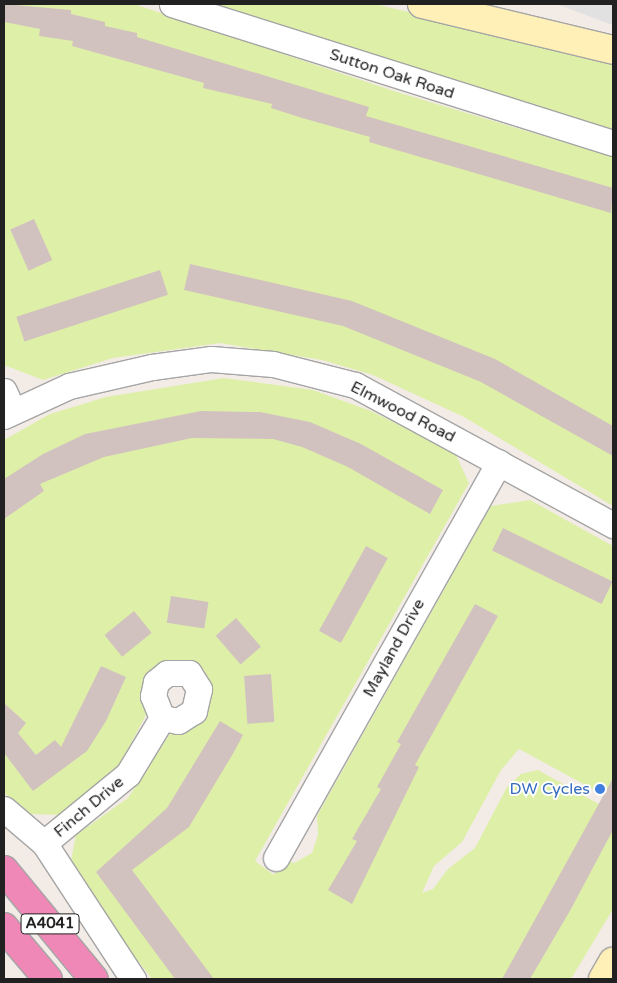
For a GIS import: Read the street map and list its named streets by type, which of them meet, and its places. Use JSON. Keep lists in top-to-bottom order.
{
  "streets": {
    "highway": ["A4041"],
    "street": [
      "Sutton Oak Road",
      "Elmwood Road",
      "Mayland Drive",
      "Finch Drive"
    ]
  },
  "crossings": [
    ["Elmwood Road", "Mayland Drive"]
  ],
  "places": ["DW Cycles"]
}
